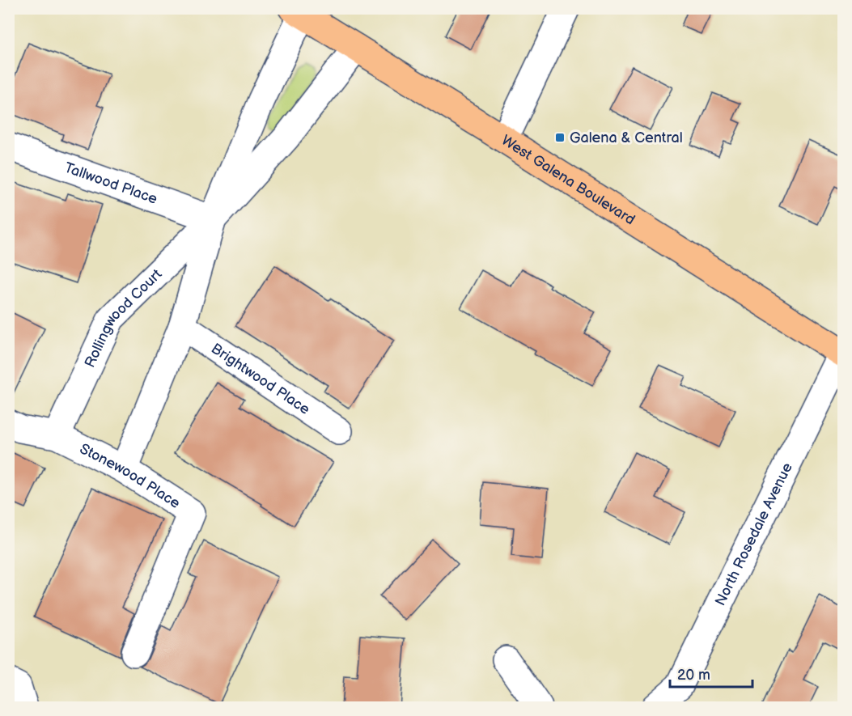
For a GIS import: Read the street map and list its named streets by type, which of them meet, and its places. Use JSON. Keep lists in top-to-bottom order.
{
  "streets": {
    "main road": ["West Galena Boulevard"],
    "street": [
      "Tallwood Place",
      "Rollingwood Court",
      "Brightwood Place",
      "Stonewood Place",
      "North Rosedale Avenue"
    ]
  },
  "crossings": [
    ["West Galena Boulevard", "Rollingwood Court"],
    ["West Galena Boulevard", "North Rosedale Avenue"],
    ["Tallwood Place", "Rollingwood Court"],
    ["Rollingwood Court", "Brightwood Place"],
    ["Rollingwood Court", "Stonewood Place"]
  ],
  "places": {
    "transit": ["Galena & Central"]
  },
  "scale_bar": "20 m"
}
